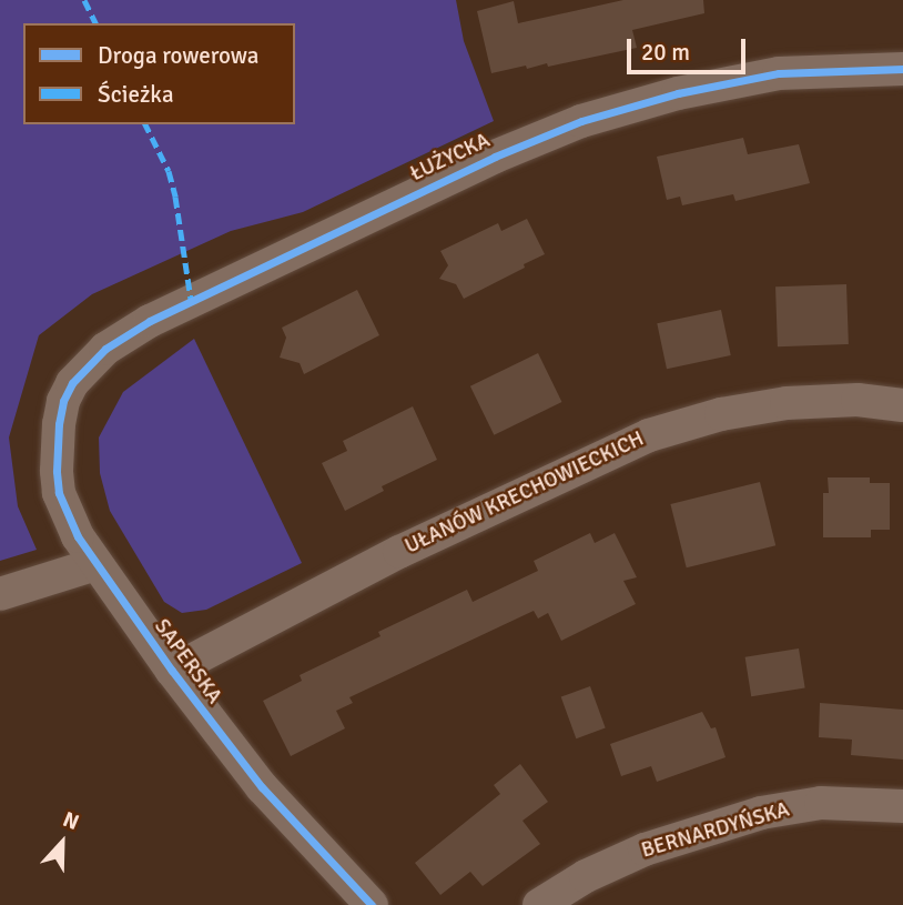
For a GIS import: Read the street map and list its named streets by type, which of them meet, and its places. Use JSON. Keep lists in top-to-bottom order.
{
  "streets": {
    "street": [
      "ŁUŻYCKA",
      "UŁANÓW KRECHOWIECKICH",
      "SAPERSKA",
      "BERNARDYŃSKA"
    ]
  },
  "crossings": [
    ["ŁUŻYCKA", "SAPERSKA"],
    ["UŁANÓW KRECHOWIECKICH", "SAPERSKA"]
  ],
  "legend": ["Droga rowerowa", "Ścieżka"],
  "scale_bar": "20 m",
  "north": "top"
}
